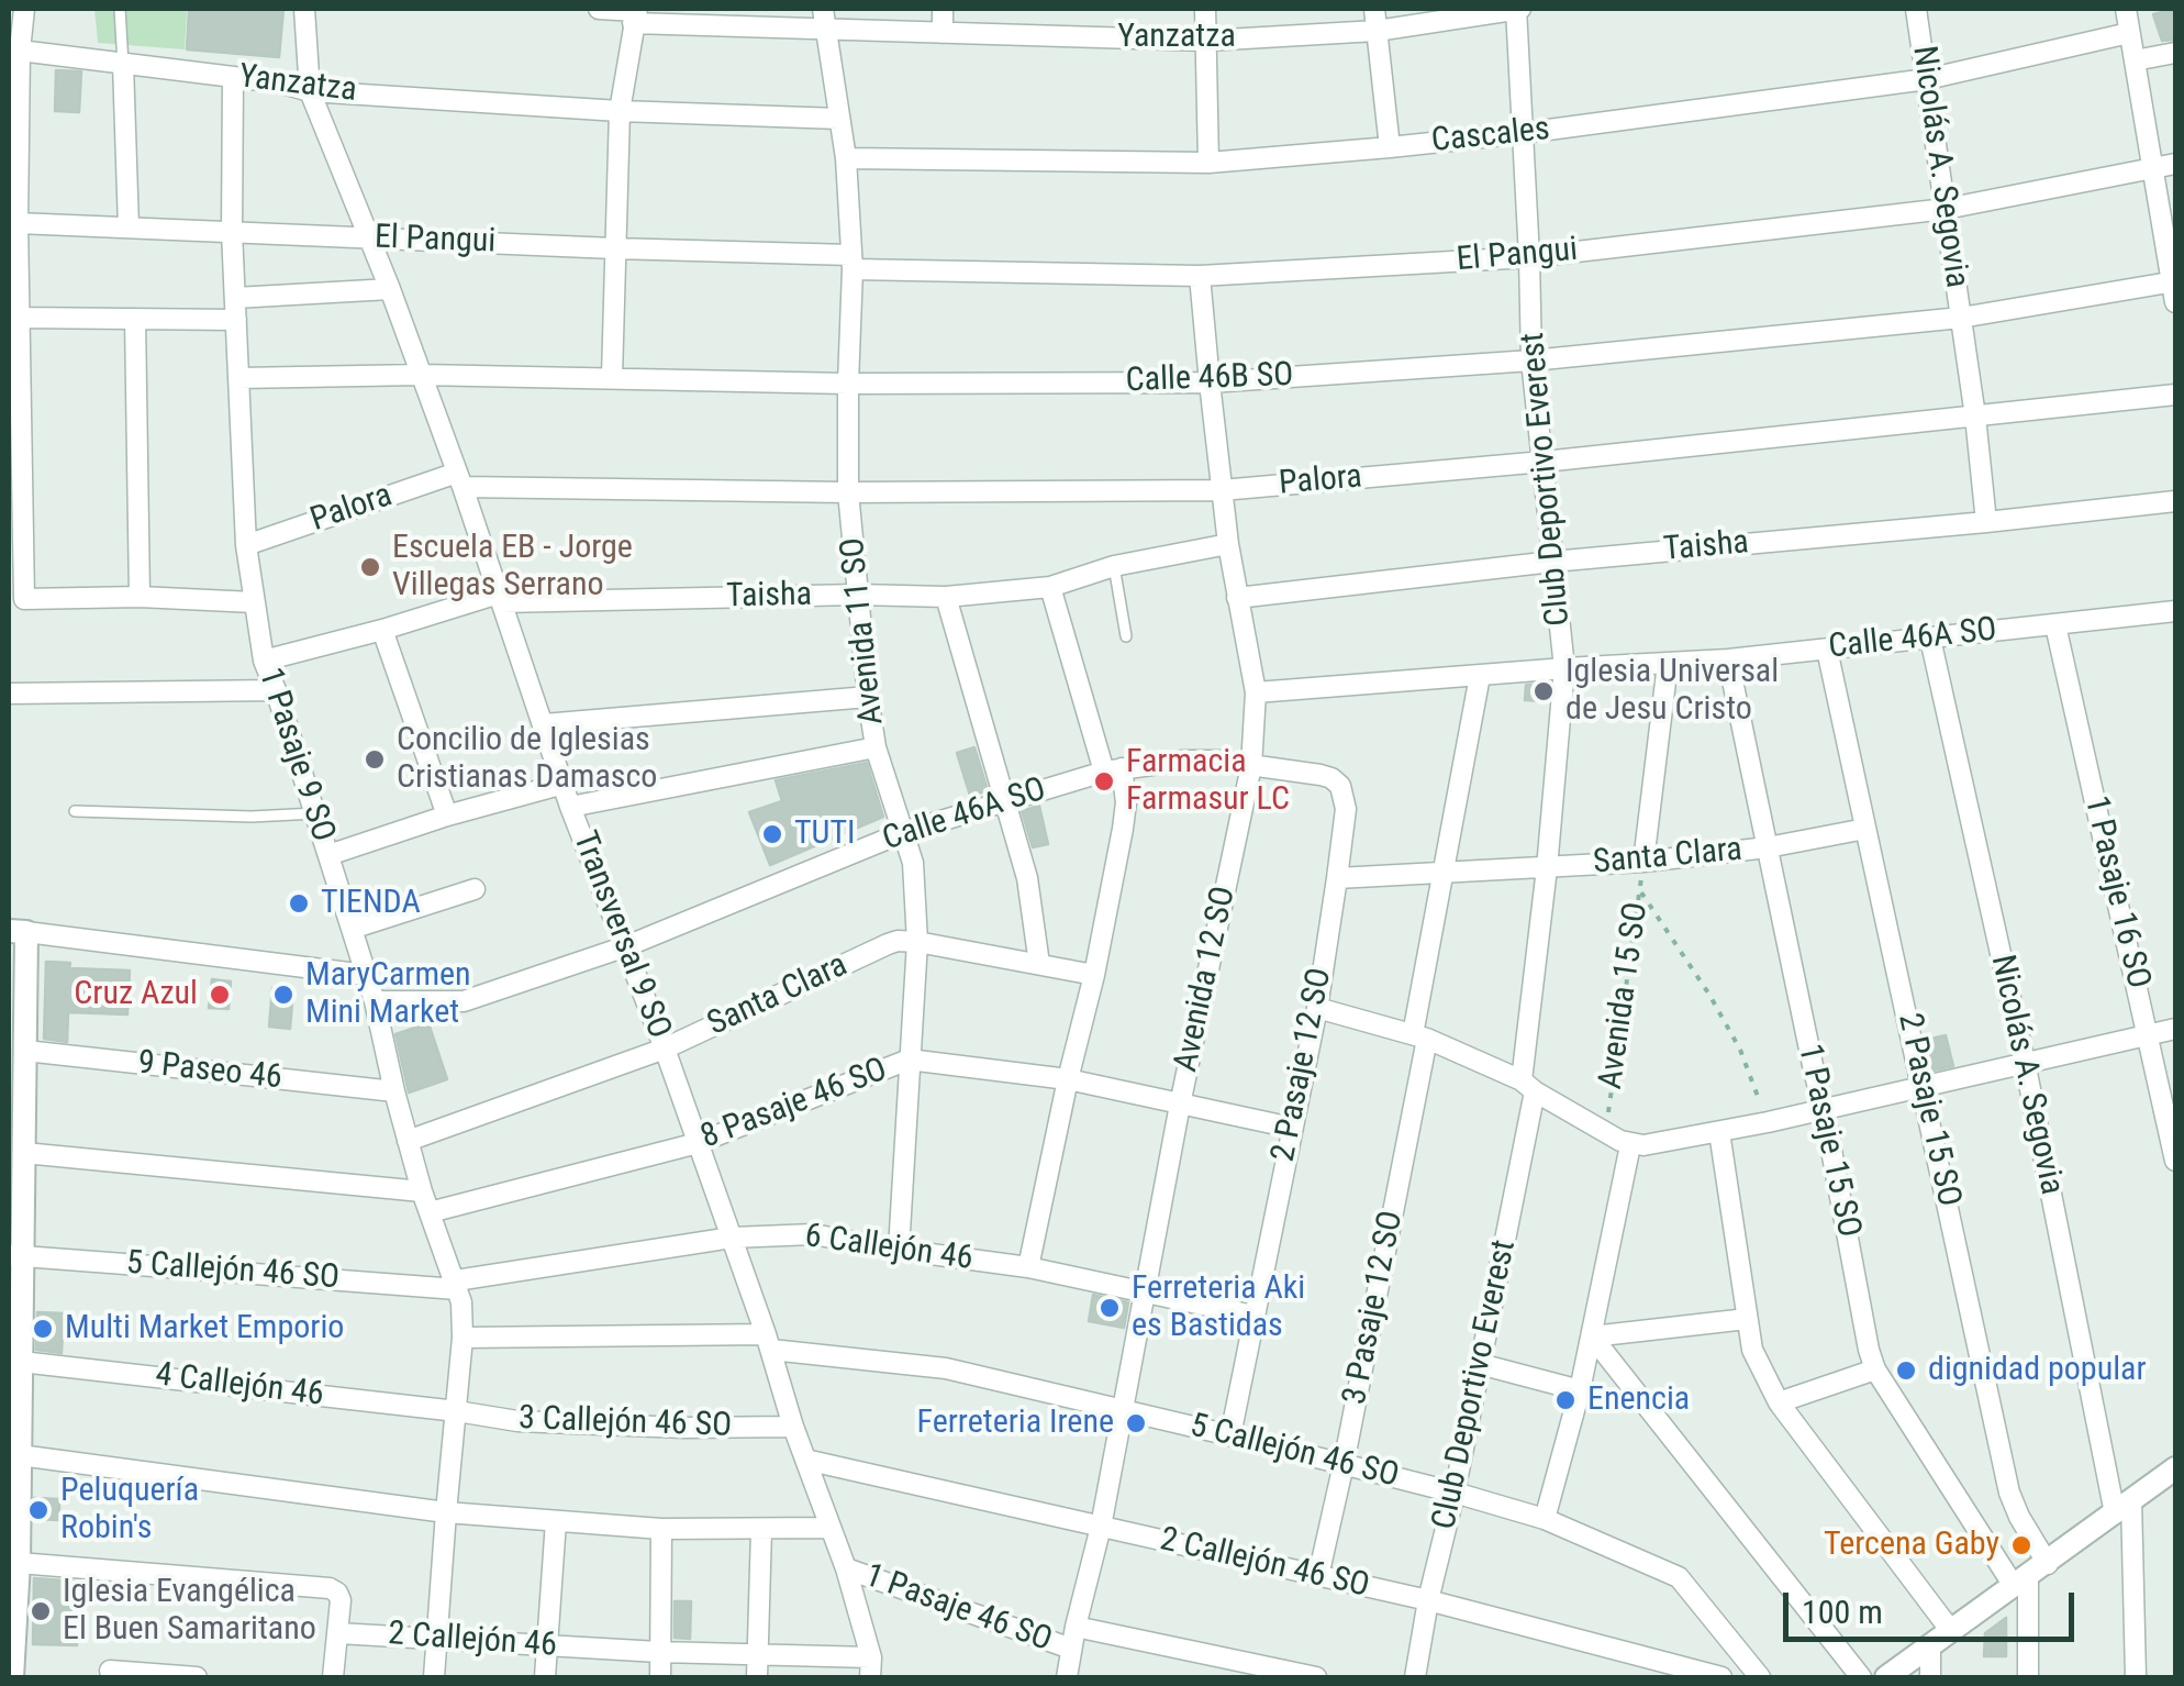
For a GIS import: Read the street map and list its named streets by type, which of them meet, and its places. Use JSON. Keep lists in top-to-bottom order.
{
  "streets": {
    "street": [
      "Yanzatza",
      "Cascales",
      "Nicolás A. Segovia",
      "El Pangui",
      "Calle 46B SO",
      "Club Deportivo Everest",
      "Palora",
      "Taisha",
      "Avenida 11 SO",
      "Calle 46A SO",
      "1 Pasaje 9 SO",
      "Santa Clara",
      "1 Pasaje 16 SO",
      "Transversal 9 SO",
      "Avenida 12 SO",
      "Avenida 15 SO",
      "2 Pasaje 12 SO",
      "9 Paseo 46",
      "8 Pasaje 46 SO",
      "2 Pasaje 15 SO",
      "1 Pasaje 15 SO",
      "6 Callejón 46",
      "5 Callejón 46 SO",
      "3 Pasaje 12 SO",
      "4 Callejón 46",
      "3 Callejón 46 SO",
      "2 Callejón 46 SO",
      "1 Pasaje 46 SO",
      "2 Callejón 46"
    ]
  },
  "crossings": [
    ["Yanzatza", "Club Deportivo Everest"],
    ["Yanzatza", "Avenida 11 SO"],
    ["Yanzatza", "1 Pasaje 9 SO"],
    ["Yanzatza", "Transversal 9 SO"],
    ["Cascales", "Nicolás A. Segovia"],
    ["Cascales", "Club Deportivo Everest"],
    ["Cascales", "Avenida 11 SO"],
    ["Nicolás A. Segovia", "El Pangui"],
    ["Nicolás A. Segovia", "Calle 46B SO"],
    ["Nicolás A. Segovia", "Palora"],
    ["Nicolás A. Segovia", "Taisha"],
    ["Nicolás A. Segovia", "Calle 46A SO"],
    ["El Pangui", "Club Deportivo Everest"],
    ["El Pangui", "Avenida 11 SO"],
    ["El Pangui", "1 Pasaje 9 SO"],
    ["El Pangui", "Transversal 9 SO"],
    ["El Pangui", "Avenida 12 SO"],
    ["Calle 46B SO", "Club Deportivo Everest"],
    ["Calle 46B SO", "Avenida 11 SO"],
    ["Calle 46B SO", "1 Pasaje 9 SO"],
    ["Calle 46B SO", "Transversal 9 SO"],
    ["Calle 46B SO", "Avenida 12 SO"],
    ["Club Deportivo Everest", "Palora"],
    ["Club Deportivo Everest", "Taisha"],
    ["Club Deportivo Everest", "Calle 46A SO"],
    ["Club Deportivo Everest", "Santa Clara"],
    ["Club Deportivo Everest", "5 Callejón 46 SO"],
    ["Club Deportivo Everest", "2 Callejón 46 SO"],
    ["Palora", "Avenida 11 SO"],
    ["Palora", "1 Pasaje 9 SO"],
    ["Palora", "Transversal 9 SO"],
    ["Palora", "Avenida 12 SO"],
    ["Taisha", "Avenida 11 SO"],
    ["Taisha", "1 Pasaje 9 SO"],
    ["Taisha", "Transversal 9 SO"],
    ["Taisha", "Avenida 12 SO"],
    ["Avenida 11 SO", "Calle 46A SO"],
    ["Avenida 11 SO", "Santa Clara"],
    ["Avenida 11 SO", "8 Pasaje 46 SO"],
    ["Avenida 11 SO", "6 Callejón 46"],
    ["Calle 46A SO", "1 Pasaje 9 SO"],
    ["Calle 46A SO", "1 Pasaje 16 SO"],
    ["Calle 46A SO", "Transversal 9 SO"],
    ["Calle 46A SO", "Avenida 12 SO"],
    ["Calle 46A SO", "Avenida 15 SO"],
    ["Calle 46A SO", "2 Pasaje 12 SO"],
    ["Calle 46A SO", "2 Pasaje 15 SO"],
    ["Calle 46A SO", "1 Pasaje 15 SO"],
    ["Calle 46A SO", "3 Pasaje 12 SO"],
    ["1 Pasaje 9 SO", "Santa Clara"],
    ["1 Pasaje 9 SO", "9 Paseo 46"],
    ["1 Pasaje 9 SO", "8 Pasaje 46 SO"],
    ["1 Pasaje 9 SO", "6 Callejón 46"],
    ["1 Pasaje 9 SO", "5 Callejón 46 SO"],
    ["1 Pasaje 9 SO", "4 Callejón 46"],
    ["1 Pasaje 9 SO", "3 Callejón 46 SO"],
    ["1 Pasaje 9 SO", "2 Callejón 46"],
    ["Santa Clara", "Transversal 9 SO"],
    ["Santa Clara", "Avenida 15 SO"],
    ["Santa Clara", "2 Pasaje 12 SO"],
    ["Santa Clara", "2 Pasaje 15 SO"],
    ["Santa Clara", "1 Pasaje 15 SO"],
    ["Santa Clara", "3 Pasaje 12 SO"],
    ["Transversal 9 SO", "8 Pasaje 46 SO"],
    ["Transversal 9 SO", "6 Callejón 46"],
    ["Transversal 9 SO", "5 Callejón 46 SO"],
    ["Transversal 9 SO", "3 Callejón 46 SO"],
    ["Transversal 9 SO", "2 Callejón 46 SO"],
    ["Transversal 9 SO", "1 Pasaje 46 SO"],
    ["Transversal 9 SO", "2 Callejón 46"],
    ["Avenida 12 SO", "2 Pasaje 12 SO"],
    ["Avenida 12 SO", "8 Pasaje 46 SO"],
    ["Avenida 12 SO", "6 Callejón 46"],
    ["Avenida 12 SO", "5 Callejón 46 SO"],
    ["Avenida 12 SO", "2 Callejón 46 SO"],
    ["Avenida 12 SO", "1 Pasaje 46 SO"],
    ["2 Pasaje 12 SO", "8 Pasaje 46 SO"],
    ["2 Pasaje 12 SO", "6 Callejón 46"],
    ["2 Pasaje 12 SO", "5 Callejón 46 SO"],
    ["2 Pasaje 15 SO", "1 Pasaje 15 SO"],
    ["6 Callejón 46", "5 Callejón 46 SO"],
    ["5 Callejón 46 SO", "3 Pasaje 12 SO"],
    ["3 Pasaje 12 SO", "2 Callejón 46 SO"],
    ["4 Callejón 46", "3 Callejón 46 SO"]
  ],
  "places": [
    "Escuela EB - Jorge Villegas Serrano",
    "Iglesia Universal de Jesu Cristo",
    "Concilio de Iglesias Cristianas Damasco",
    "Farmacia Farmasur LC",
    "TUTI",
    "TIENDA",
    "Cruz Azul",
    "MaryCarmen Mini Market",
    "Ferreteria Aki es Bastidas",
    "Multi Market Emporio",
    "dignidad popular",
    "Enencia",
    "Ferreteria Irene",
    "Peluquería Robin's",
    "Tercena Gaby",
    "Iglesia Evangélica El Buen Samaritano"
  ],
  "scale_bar": "100 m"
}
